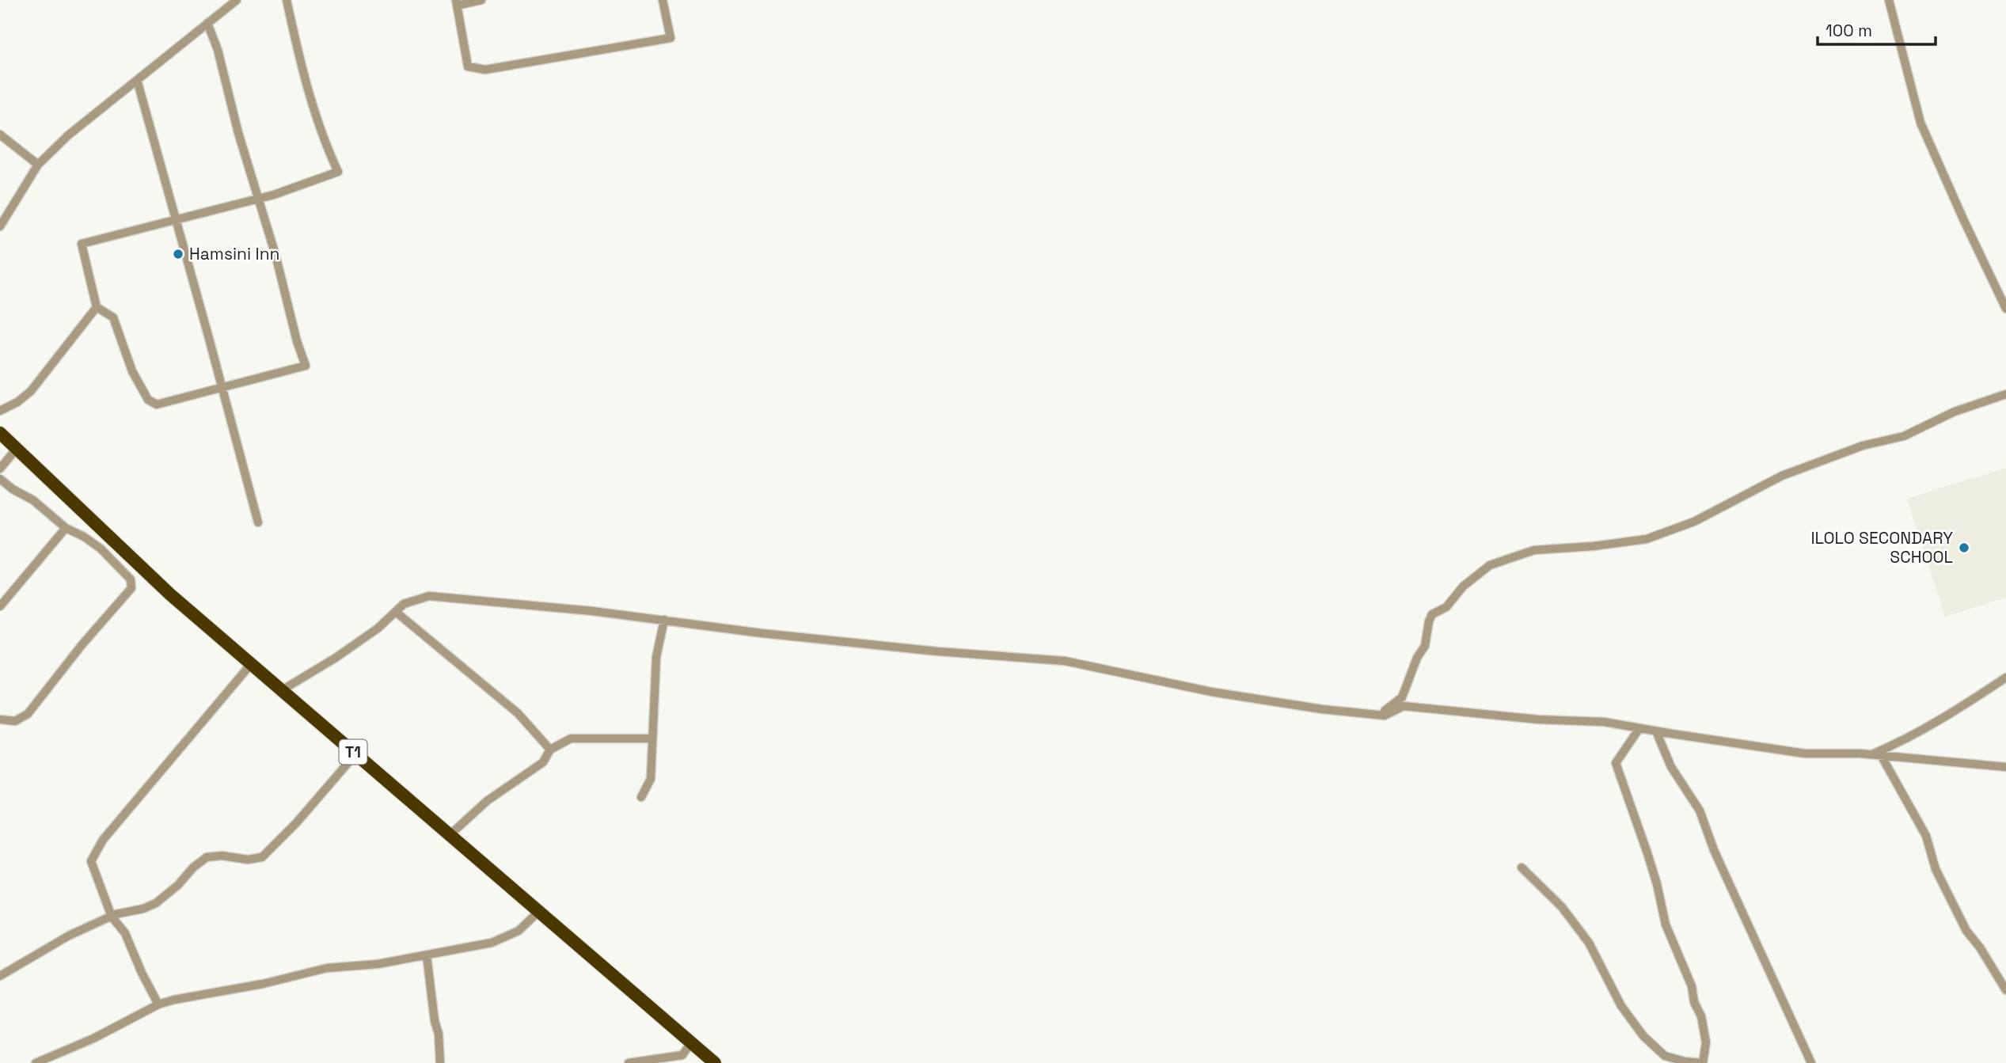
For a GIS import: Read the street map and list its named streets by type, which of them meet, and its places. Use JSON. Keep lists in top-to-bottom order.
{
  "streets": {
    "highway": ["T1"]
  },
  "places": ["Hamsini Inn", "ILOLO SECONDARY SCHOOL"],
  "scale_bar": "100 m"
}
